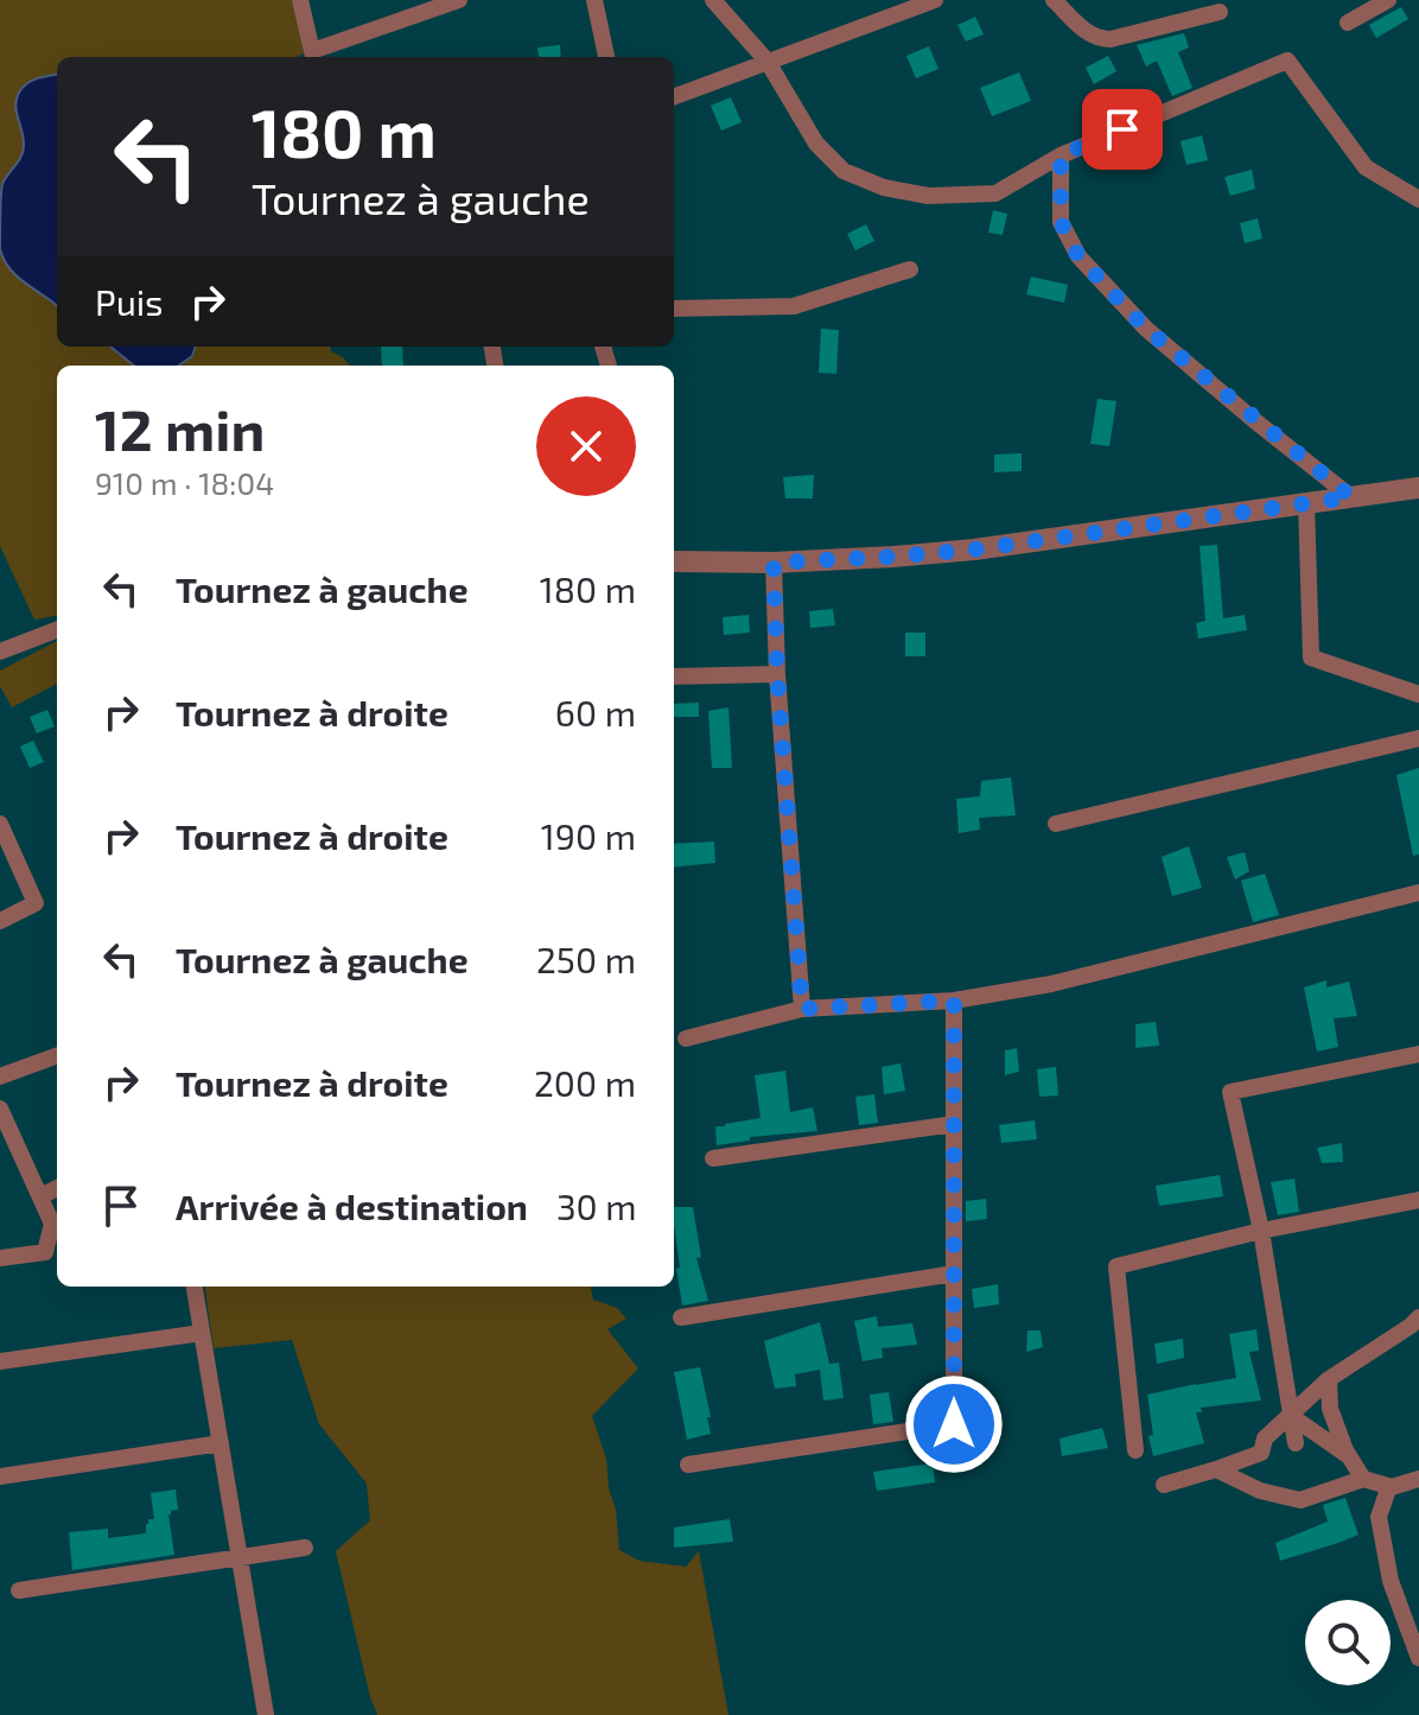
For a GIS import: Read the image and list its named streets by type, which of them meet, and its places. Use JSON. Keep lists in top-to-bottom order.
{
  "page": {
    "turn": ["180 m", "Tournez à gauche"],
    "then": "Puis",
    "heading": ["12 min", "910 m · 18:04"],
    "list": [
      {
        "name": "Tournez à gauche",
        "value": "180 m"
      },
      {
        "name": "Tournez à droite",
        "value": "60 m"
      },
      {
        "name": "Tournez à droite",
        "value": "190 m"
      },
      {
        "name": "Tournez à gauche",
        "value": "250 m"
      },
      {
        "name": "Tournez à droite",
        "value": "200 m"
      },
      {
        "name": "Arrivée à destination",
        "value": "30 m"
      }
    ]
  }
}
